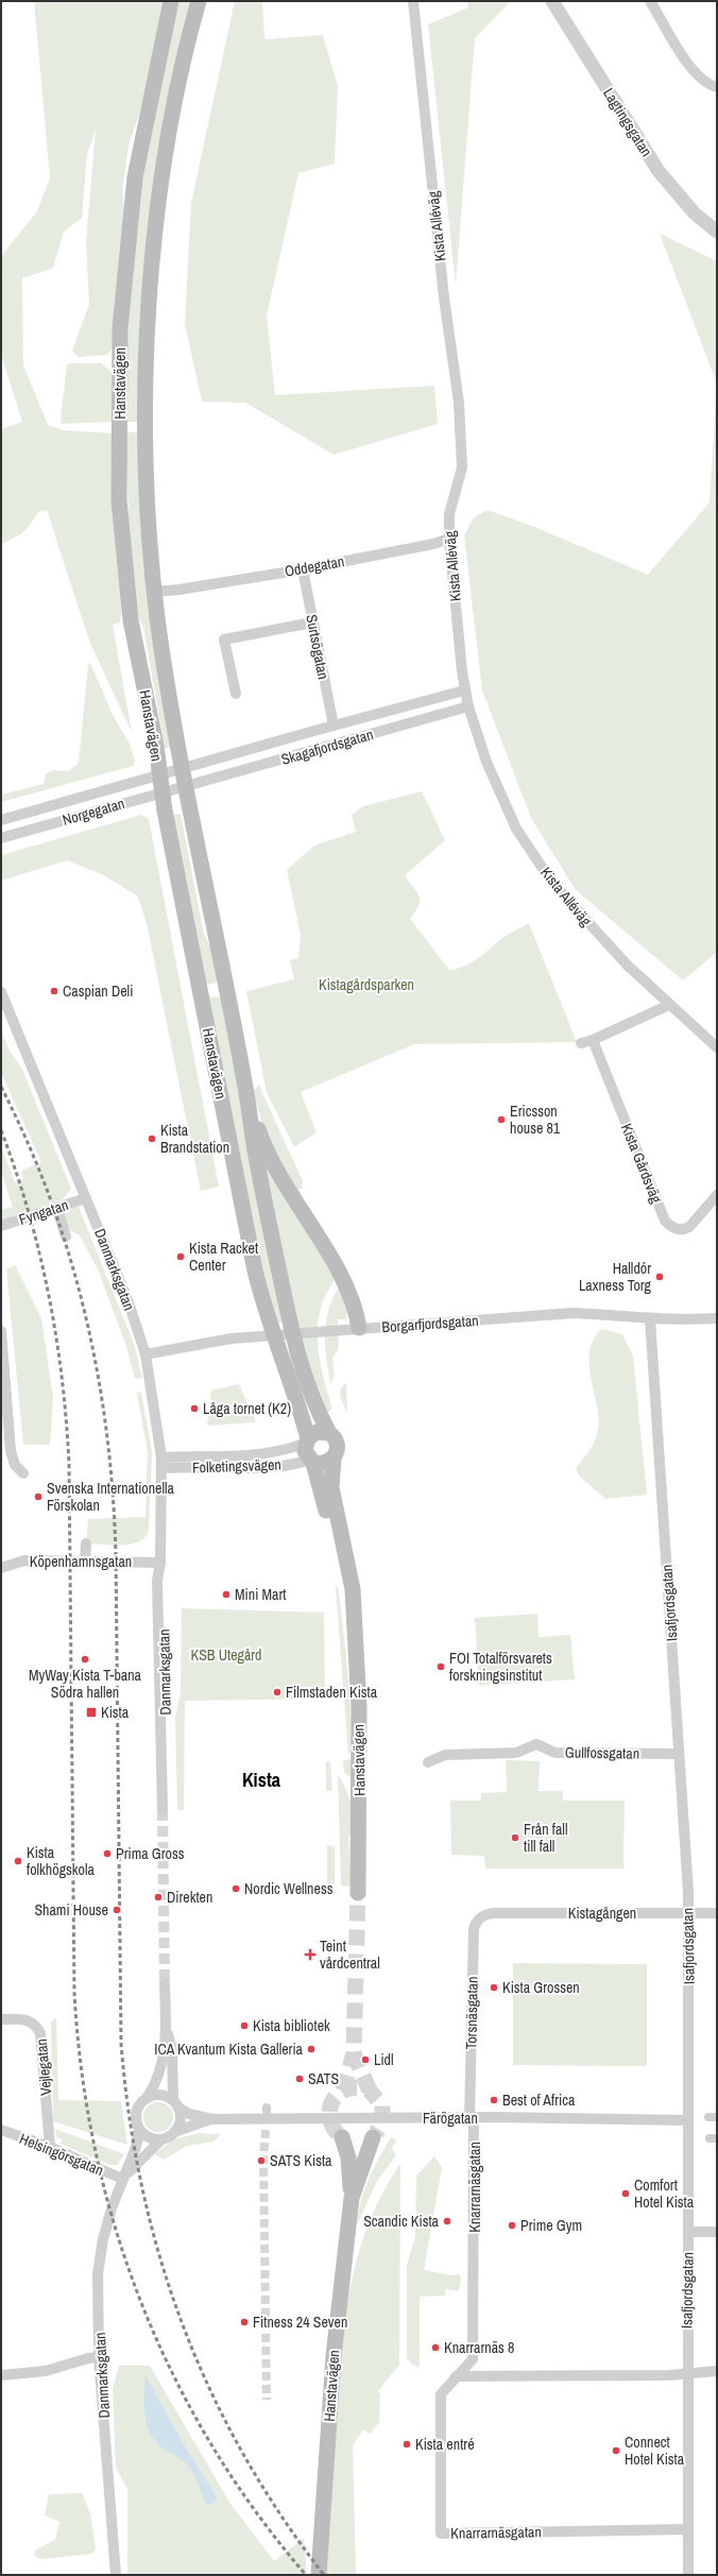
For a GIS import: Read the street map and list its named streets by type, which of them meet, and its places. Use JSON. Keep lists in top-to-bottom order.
{
  "streets": {
    "main road": ["Hanstavägen"],
    "street": [
      "Lagtingsgatan",
      "Kista Alléväg",
      "Oddegatan",
      "Surtsögatan",
      "Skagafjordsgatan",
      "Norgegatan",
      "Kista Gårdsväg",
      "Fyngatan",
      "Danmarksgatan",
      "Borgarfjordsgatan",
      "Folketingsvägen",
      "Köpenhamnsgatan",
      "Isafjordsgatan",
      "Gullfossgatan",
      "Kistagången",
      "Torsnäsgatan",
      "Vejlegatan",
      "Färögatan",
      "Helsingörsgatan",
      "Knarrarnäsgatan"
    ]
  },
  "crossings": [
    ["Kista Alléväg", "Oddegatan"],
    ["Kista Alléväg", "Skagafjordsgatan"],
    ["Hanstavägen", "Oddegatan"],
    ["Hanstavägen", "Skagafjordsgatan"],
    ["Hanstavägen", "Norgegatan"],
    ["Hanstavägen", "Folketingsvägen"],
    ["Oddegatan", "Surtsögatan"],
    ["Surtsögatan", "Skagafjordsgatan"],
    ["Skagafjordsgatan", "Norgegatan"],
    ["Fyngatan", "Danmarksgatan"],
    ["Danmarksgatan", "Borgarfjordsgatan"],
    ["Danmarksgatan", "Folketingsvägen"],
    ["Danmarksgatan", "Köpenhamnsgatan"],
    ["Danmarksgatan", "Färögatan"],
    ["Danmarksgatan", "Helsingörsgatan"],
    ["Borgarfjordsgatan", "Isafjordsgatan"],
    ["Isafjordsgatan", "Gullfossgatan"],
    ["Isafjordsgatan", "Färögatan"],
    ["Isafjordsgatan", "Knarrarnäsgatan"],
    ["Kistagången", "Torsnäsgatan"],
    ["Torsnäsgatan", "Färögatan"],
    ["Torsnäsgatan", "Knarrarnäsgatan"],
    ["Vejlegatan", "Helsingörsgatan"],
    ["Färögatan", "Knarrarnäsgatan"]
  ],
  "districts": ["Kista"],
  "parks": ["Kistagårdsparken", "KSB Utegård"],
  "places": {
    "other": [
      "Caspian Deli",
      "Ericsson house 81",
      "Kista Brandstation",
      "Kista Racket Center",
      "Halldór Laxness Torg",
      "Låga tornet (K2)",
      "Svenska Internationella Förskolan",
      "Mini Mart",
      "MyWay Kista T-bana Södra hallen",
      "FOI Totalförsvarets forskningsinstitut",
      "Filmstaden Kista",
      "Från fall till fall",
      "Prima Gross",
      "Kista folkhögskola",
      "Nordic Wellness",
      "Direkten",
      "Shami House",
      "Kista Grossen",
      "Kista bibliotek",
      "ICA Kvantum Kista Galleria",
      "Lidl",
      "SATS",
      "Best of Africa",
      "SATS Kista",
      "Comfort Hotel Kista",
      "Scandic Kista",
      "Prime Gym",
      "Fitness 24 Seven",
      "Knarrarnäs 8",
      "Kista entré",
      "Connect Hotel Kista"
    ],
    "transit": ["Kista"],
    "health": ["Teint vårdcentral"]
  }
}
